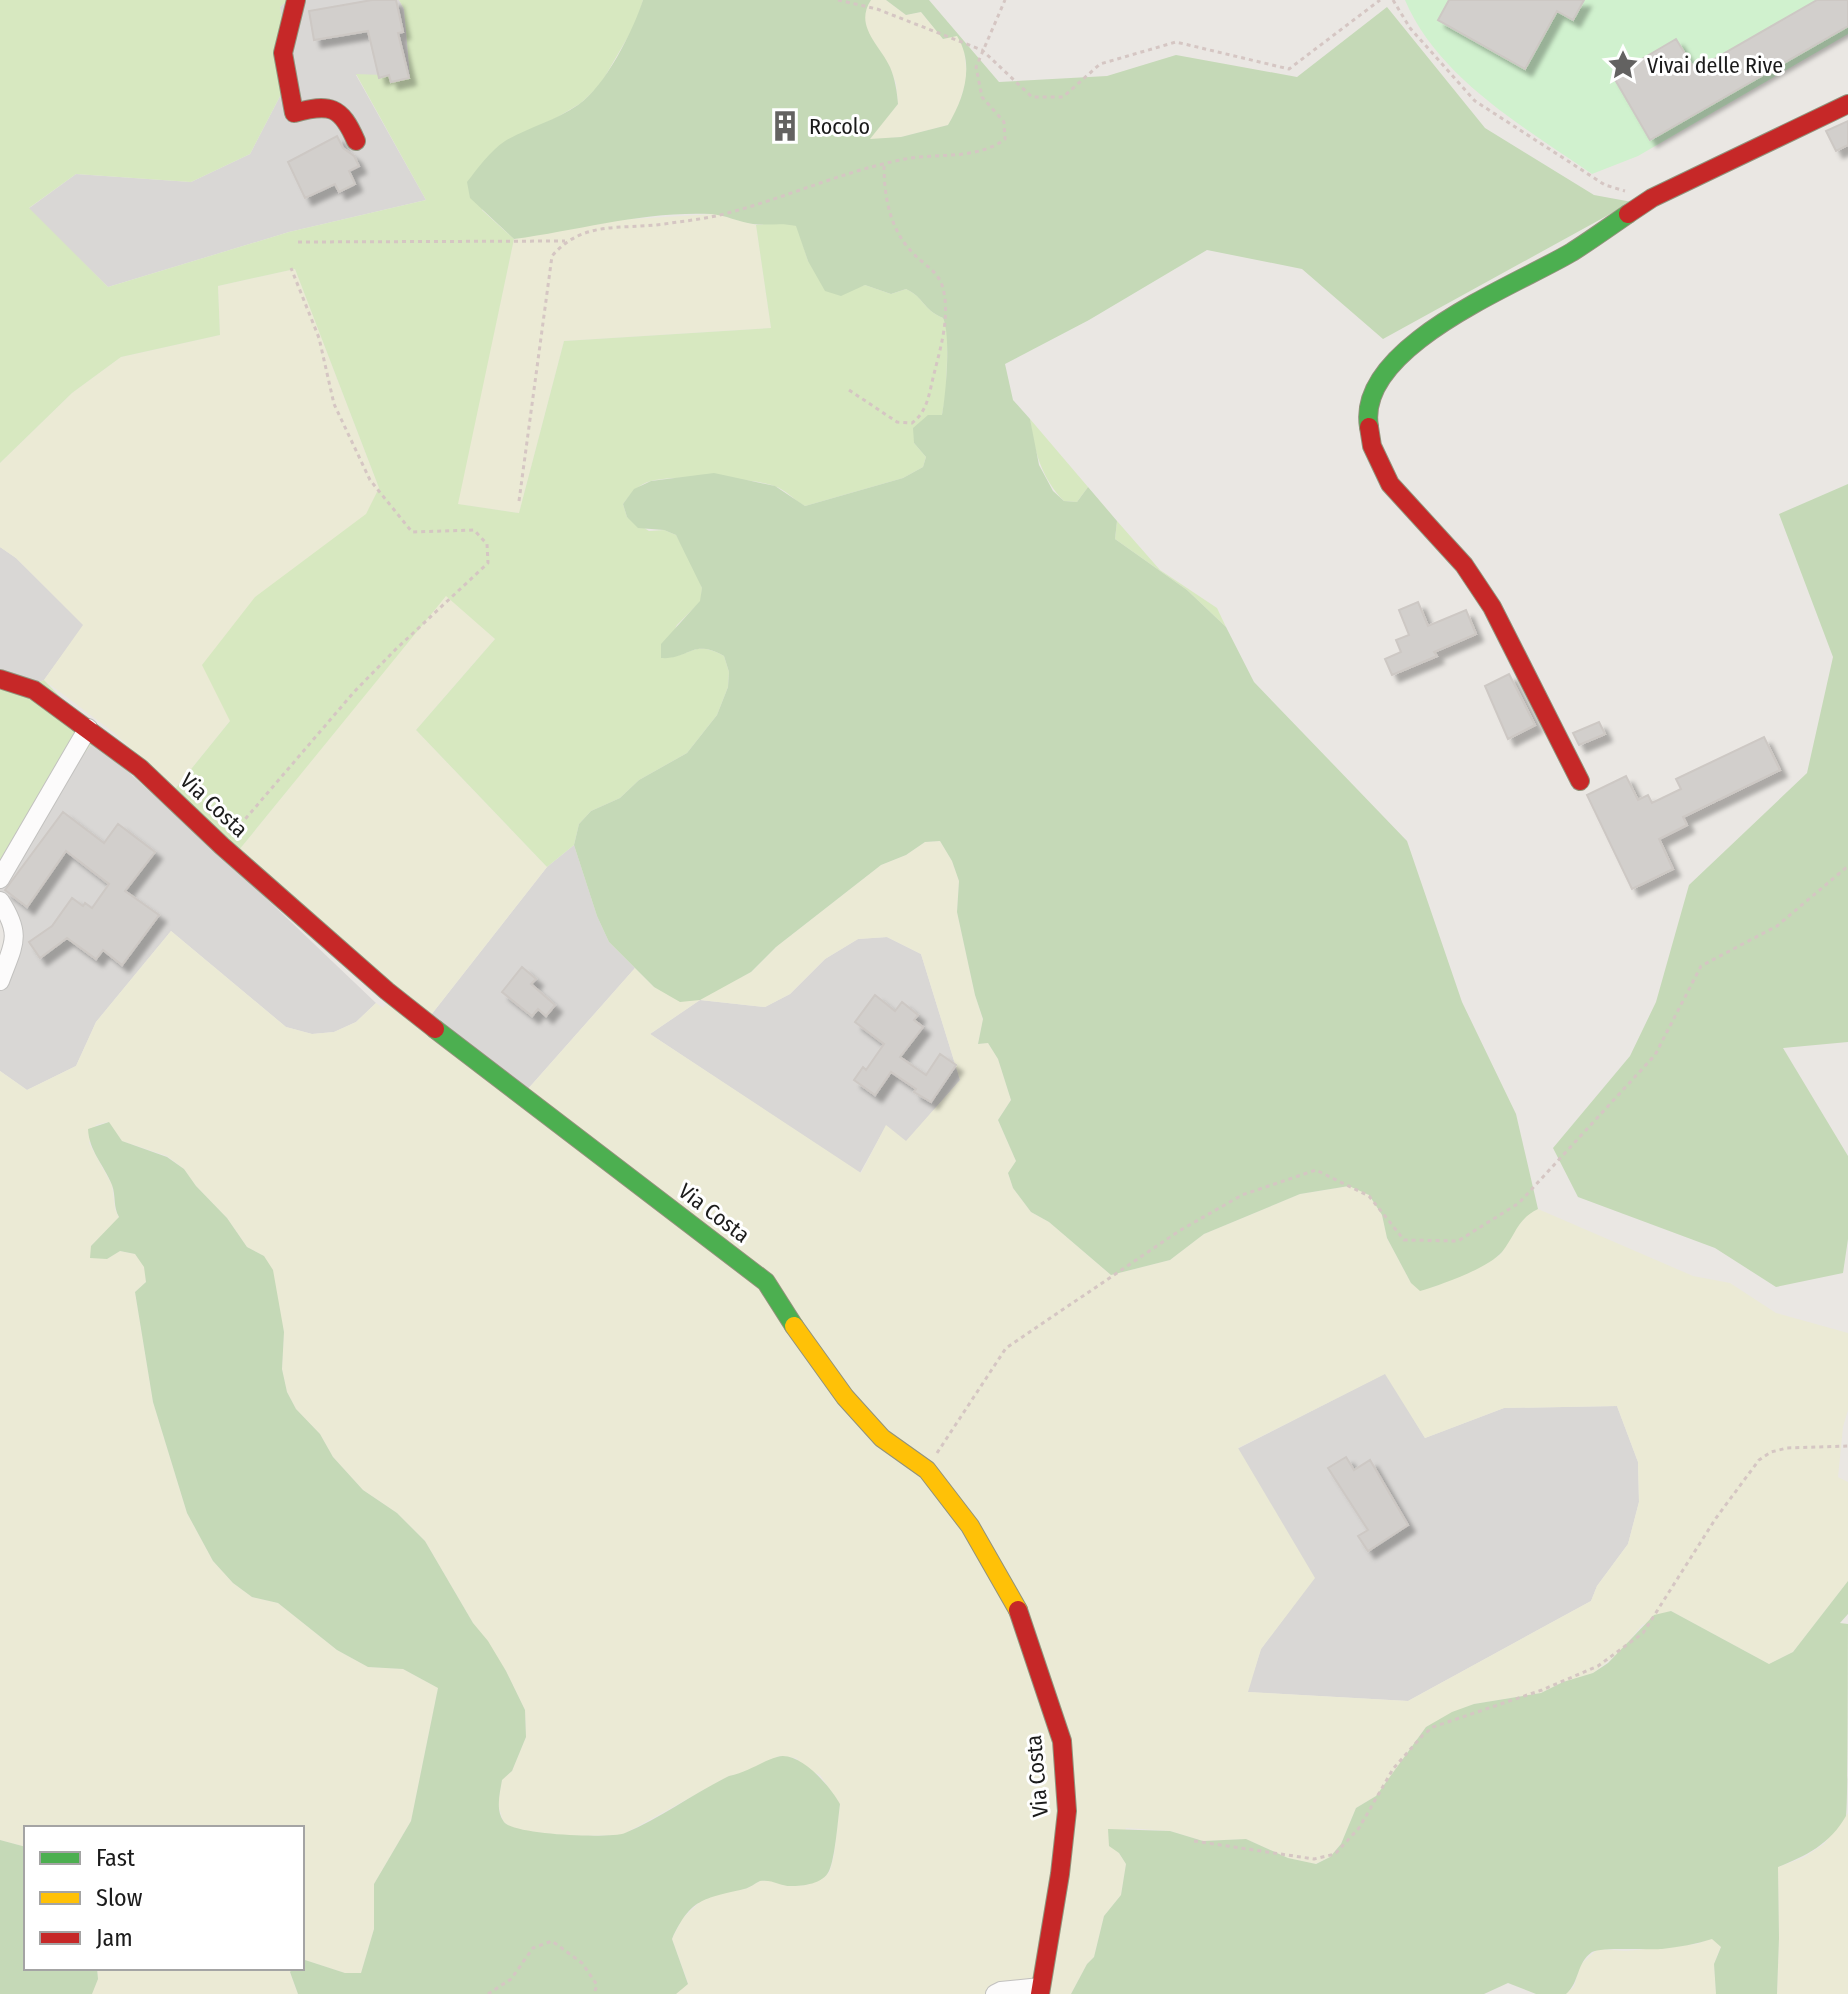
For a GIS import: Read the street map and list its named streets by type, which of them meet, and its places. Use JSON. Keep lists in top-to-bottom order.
{
  "streets": {
    "street": ["Via Costa"]
  },
  "places": {
    "place": ["Vivai delle Rive"],
    "building": ["Rocolo"]
  },
  "legend": ["Fast", "Slow", "Jam"]
}
